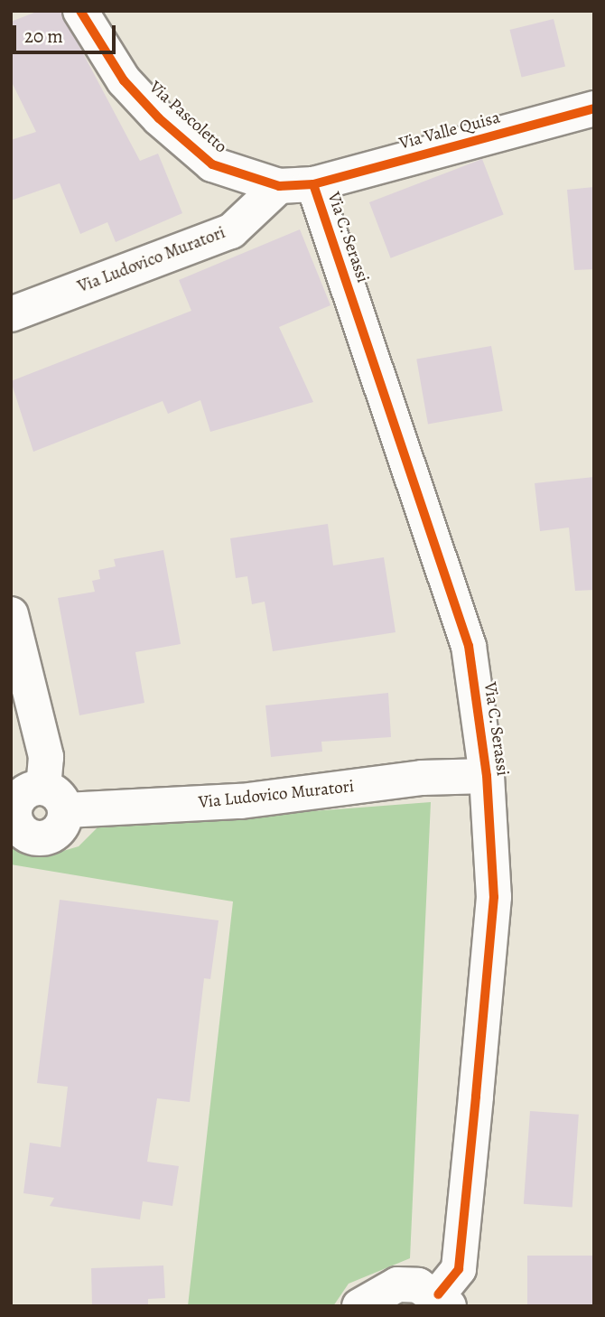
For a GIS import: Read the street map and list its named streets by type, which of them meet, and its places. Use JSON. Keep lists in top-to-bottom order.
{
  "streets": {
    "street": [
      "Via Pascoletto",
      "Via Valle Quisa",
      "Via C. Serassi",
      "Via Ludovico Muratori"
    ]
  },
  "crossings": [
    ["Via Pascoletto", "Via Valle Quisa"],
    ["Via Pascoletto", "Via C. Serassi"],
    ["Via Pascoletto", "Via Ludovico Muratori"],
    ["Via Valle Quisa", "Via C. Serassi"],
    ["Via C. Serassi", "Via Ludovico Muratori"]
  ],
  "scale_bar": "20 m"
}
